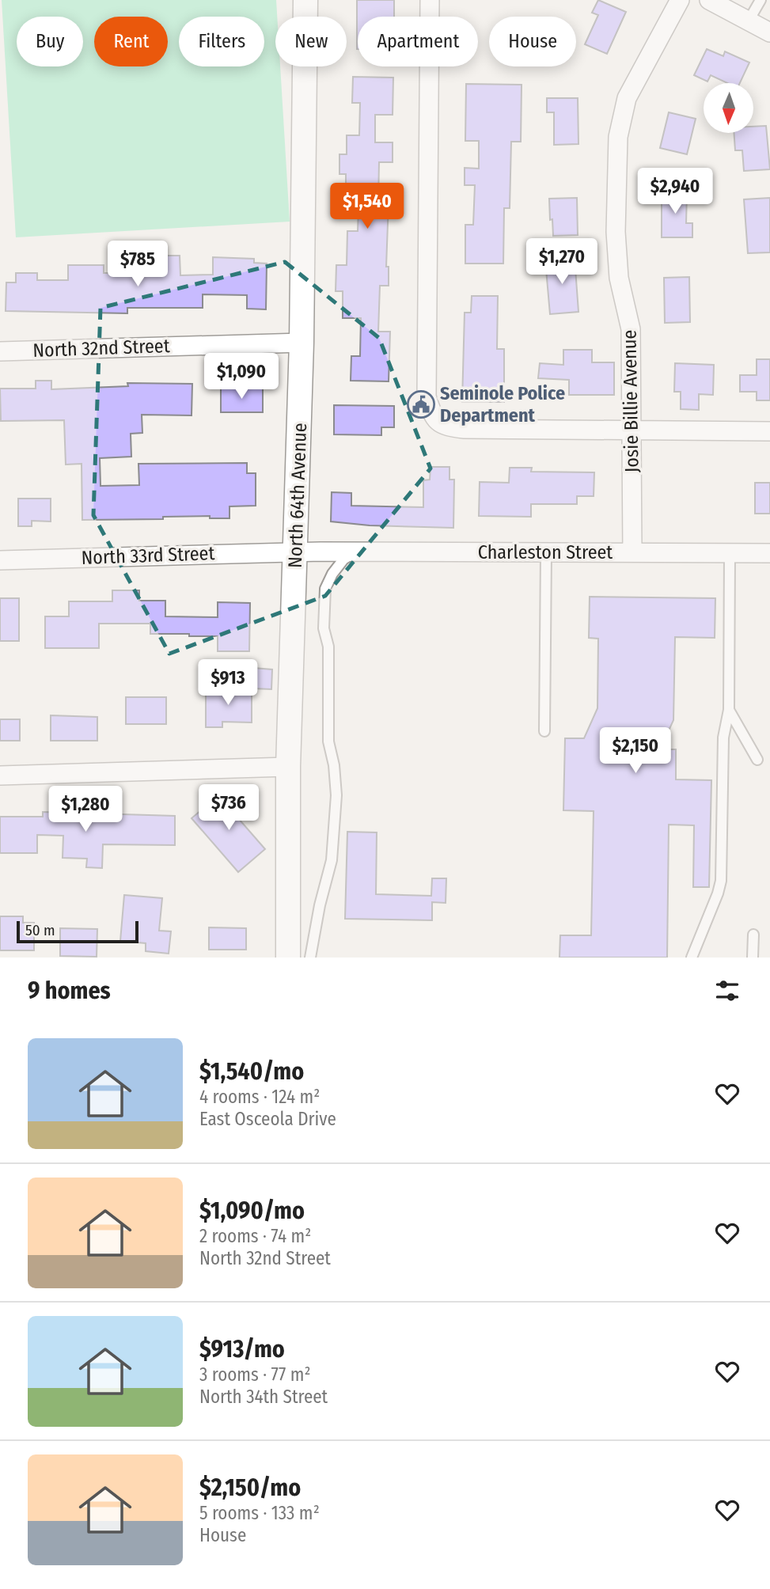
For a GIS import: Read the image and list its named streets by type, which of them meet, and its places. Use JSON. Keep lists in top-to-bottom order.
{
  "streets": {
    "street": [
      "North 32nd Street",
      "Josie Billie Avenue",
      "North 64th Avenue",
      "Charleston Street",
      "North 33rd Street"
    ]
  },
  "crossings": [
    ["North 32nd Street", "North 64th Avenue"],
    ["Josie Billie Avenue", "Charleston Street"],
    ["North 64th Avenue", "North 33rd Street"],
    ["Charleston Street", "North 33rd Street"]
  ],
  "places": {
    "public building": ["Seminole Police Department"]
  },
  "scale_bar": "50 m",
  "north": "bottom",
  "page": {
    "chip": [
      "Buy",
      "Rent",
      "Filters",
      "New",
      "Apartment",
      "House"
    ],
    "price": [
      "$2,940",
      "$1,540",
      "$1,270",
      "$785",
      "$1,090",
      "$913",
      "$2,150",
      "$736",
      "$1,280"
    ],
    "scale": "50 m",
    "heading": "9 homes",
    "list": [
      {
        "name": "$1,540/mo",
        "note": "4 rooms · 124 m² · East Osceola Drive"
      },
      {
        "name": "$1,090/mo",
        "note": "2 rooms · 74 m² · North 32nd Street"
      },
      {
        "name": "$913/mo",
        "note": "3 rooms · 77 m² · North 34th Street"
      },
      {
        "name": "$2,150/mo",
        "note": "5 rooms · 133 m² · House"
      }
    ]
  }
}
